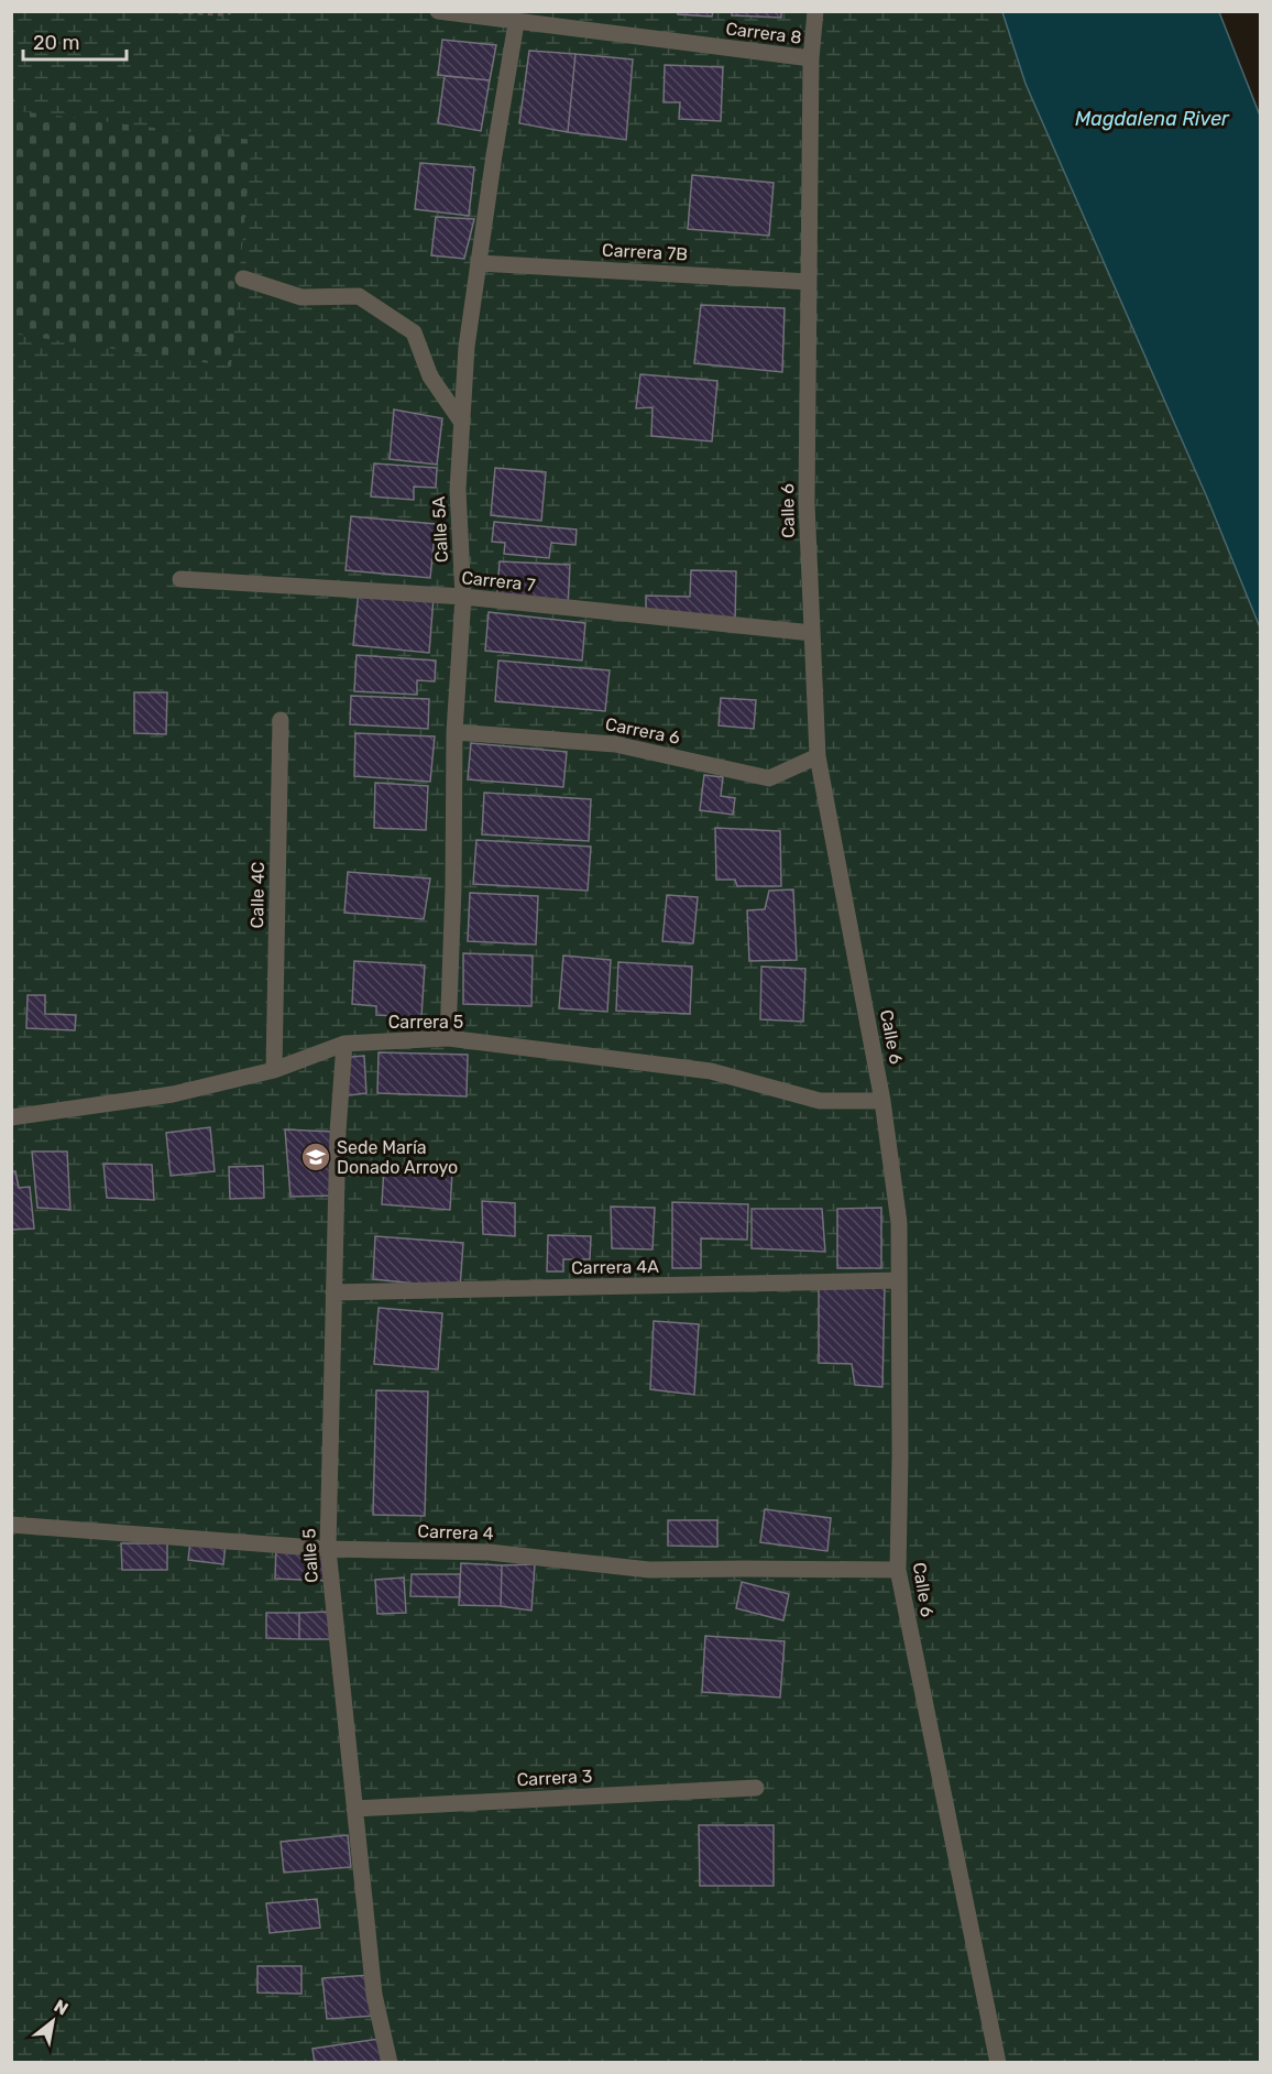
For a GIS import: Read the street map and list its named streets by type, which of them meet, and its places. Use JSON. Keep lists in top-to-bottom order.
{
  "streets": {
    "street": [
      "Carrera 8",
      "Carrera 7B",
      "Calle 6",
      "Calle 5A",
      "Carrera 7",
      "Carrera 6",
      "Calle 4C",
      "Carrera 5",
      "Carrera 4A",
      "Carrera 4",
      "Calle 5",
      "Carrera 3"
    ]
  },
  "crossings": [
    ["Carrera 8", "Calle 6"],
    ["Carrera 8", "Calle 5A"],
    ["Carrera 7B", "Calle 6"],
    ["Carrera 7B", "Calle 5A"],
    ["Calle 6", "Carrera 7"],
    ["Calle 6", "Carrera 6"],
    ["Calle 6", "Carrera 5"],
    ["Calle 6", "Carrera 4A"],
    ["Calle 6", "Carrera 4"],
    ["Calle 5A", "Carrera 7"],
    ["Calle 5A", "Carrera 6"],
    ["Calle 5A", "Carrera 5"],
    ["Calle 4C", "Carrera 5"],
    ["Carrera 5", "Calle 5"],
    ["Carrera 4A", "Calle 5"],
    ["Carrera 4", "Calle 5"],
    ["Calle 5", "Carrera 3"]
  ],
  "water": ["Magdalena River"],
  "places": {
    "school or university": ["Sede María Donado Arroyo"]
  },
  "scale_bar": "20 m",
  "north": "top right"
}
